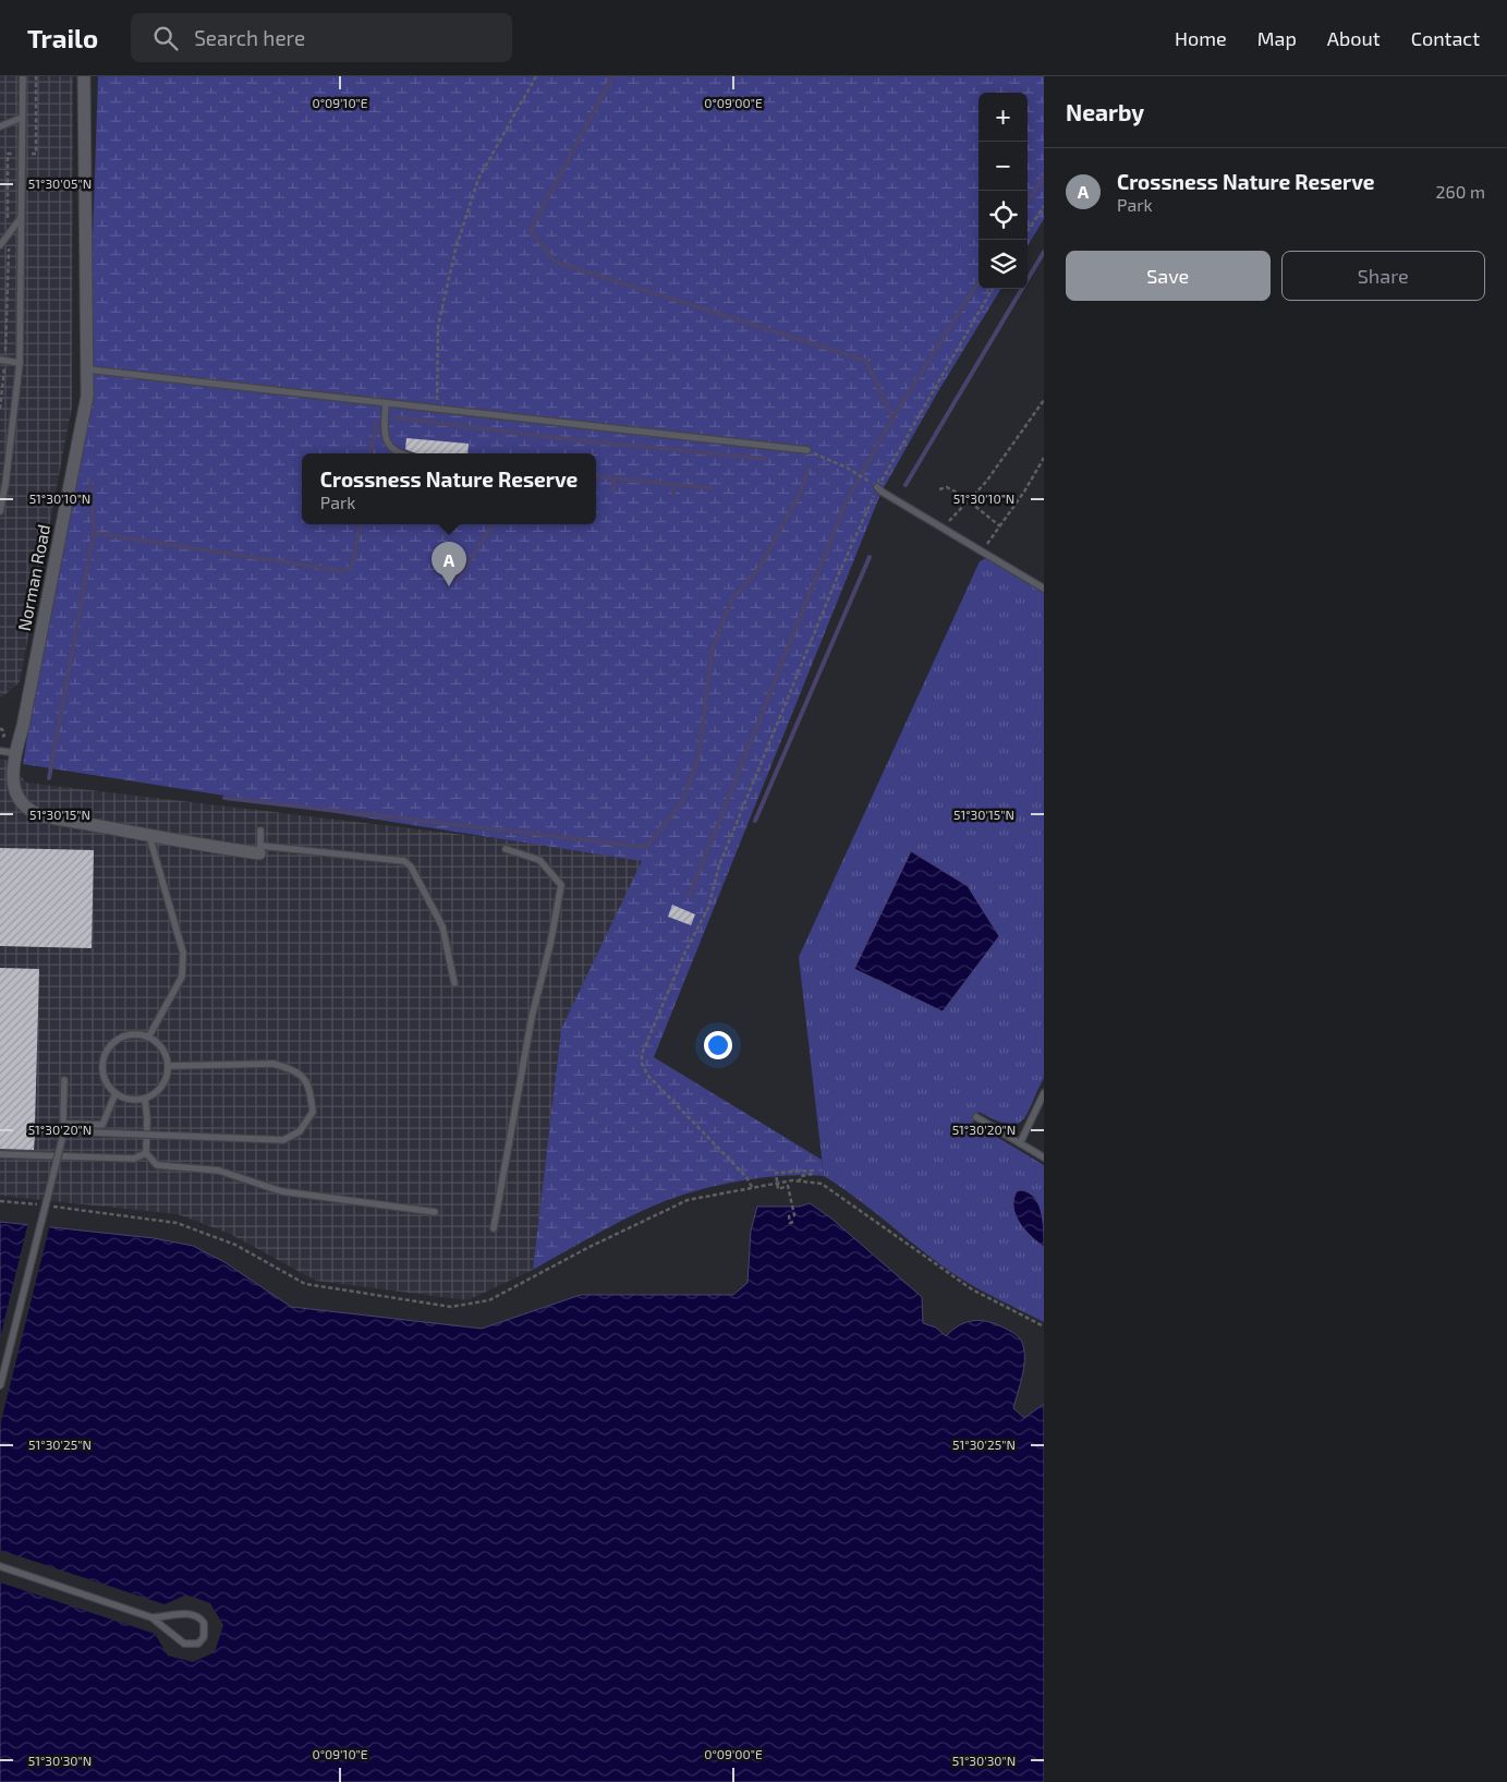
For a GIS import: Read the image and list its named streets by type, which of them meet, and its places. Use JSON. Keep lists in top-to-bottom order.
{
  "streets": {
    "street": ["Norman Road"]
  },
  "page": {
    "header": "Trailo",
    "search": "Search here",
    "nav": [
      "Home",
      "Map",
      "About",
      "Contact"
    ],
    "heading": "Nearby",
    "map_buttons": ["+", "−"],
    "list": [
      {
        "mark": "A",
        "name": "Crossness Nature Reserve",
        "note": "Park",
        "value": "260 m"
      }
    ],
    "buttons": ["Save", "Share"],
    "popup": ["Crossness Nature Reserve", "Park"],
    "pins": "A"
  },
  "coordinates": [
    "0°09'10\"E",
    "0°09'00\"E",
    "51°30'05\"N",
    "51°30'10\"N",
    "51°30'15\"N",
    "51°30'20\"N",
    "51°30'25\"N",
    "51°30'30\"N"
  ]
}
